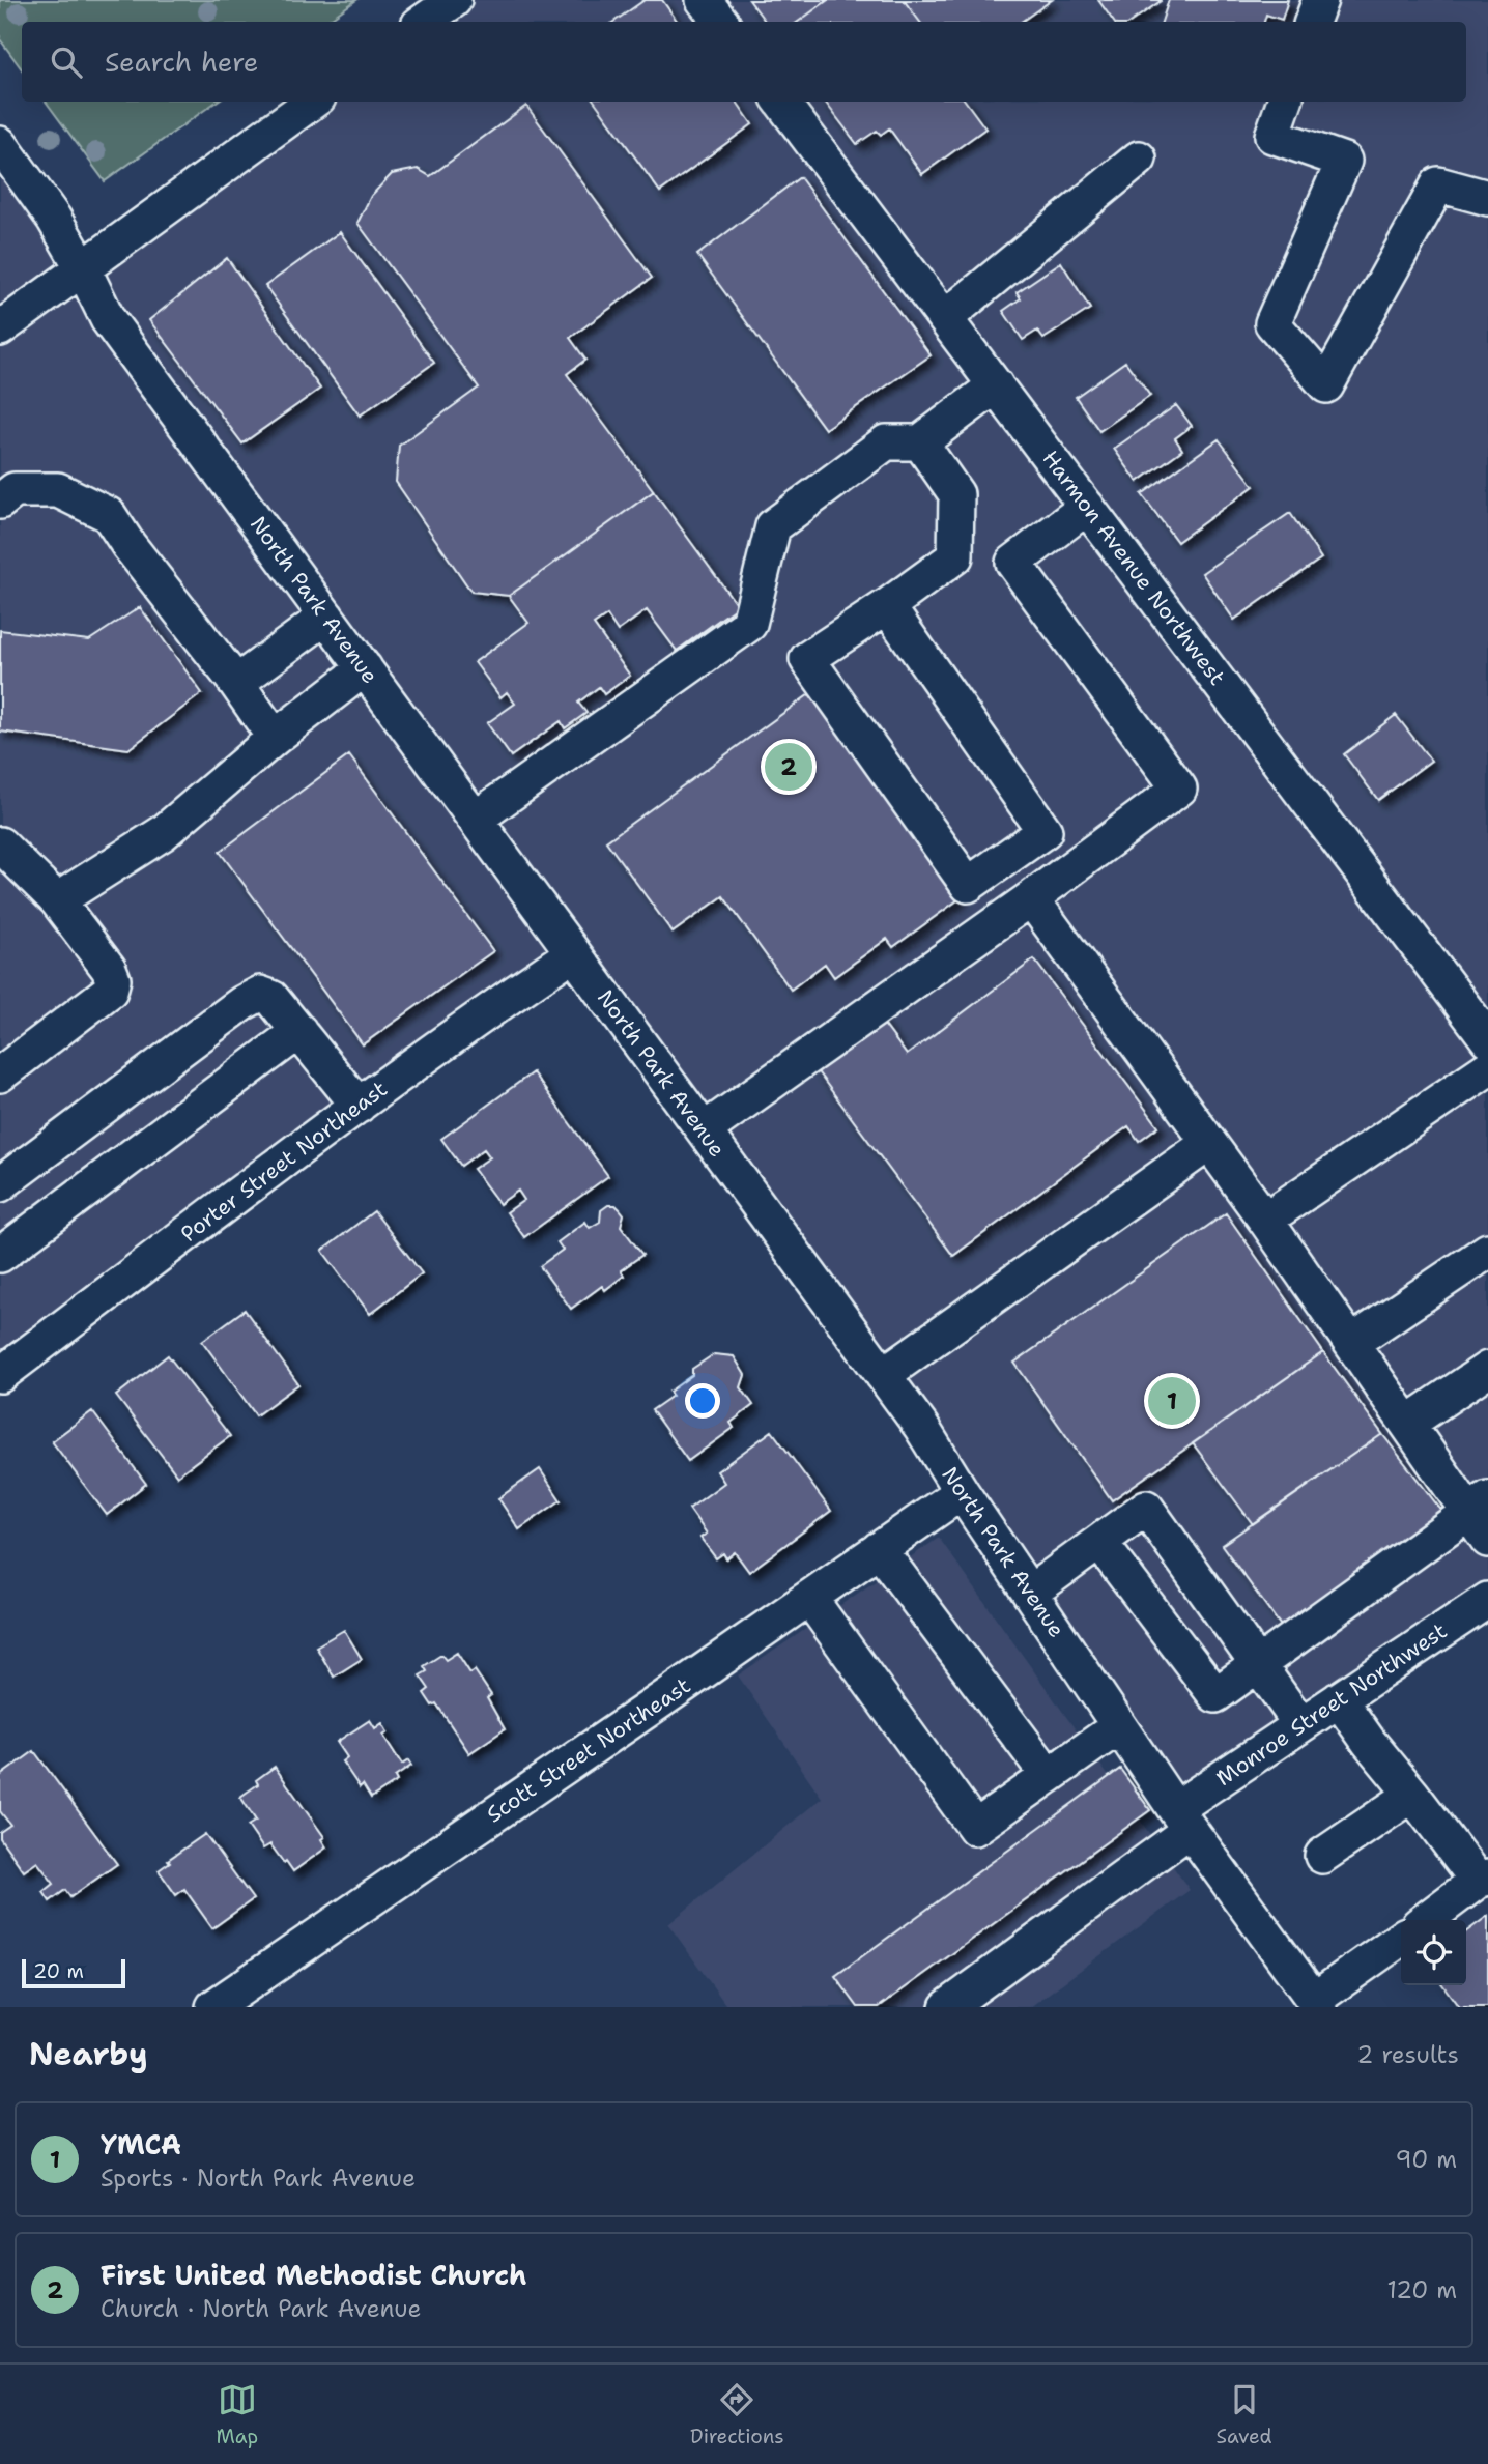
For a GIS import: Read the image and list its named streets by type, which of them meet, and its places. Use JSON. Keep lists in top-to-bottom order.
{
  "streets": {
    "street": [
      "Harmon Avenue Northwest",
      "North Park Avenue",
      "Porter Street Northeast",
      "Monroe Street Northwest",
      "Scott Street Northeast"
    ]
  },
  "crossings": [
    ["North Park Avenue", "Porter Street Northeast"],
    ["North Park Avenue", "Monroe Street Northwest"],
    ["North Park Avenue", "Scott Street Northeast"]
  ],
  "scale_bar": "20 m",
  "page": {
    "search": "Search here",
    "pins": ["2", "1"],
    "scale": "20 m",
    "heading": ["Nearby", "2 results"],
    "list": [
      {
        "mark": "1",
        "name": "YMCA",
        "note": "Sports · North Park Avenue",
        "value": "90 m"
      },
      {
        "mark": "2",
        "name": "First United Methodist Church",
        "note": "Church · North Park Avenue",
        "value": "120 m"
      }
    ],
    "nav": ["Map", "Directions", "Saved"]
  }
}
